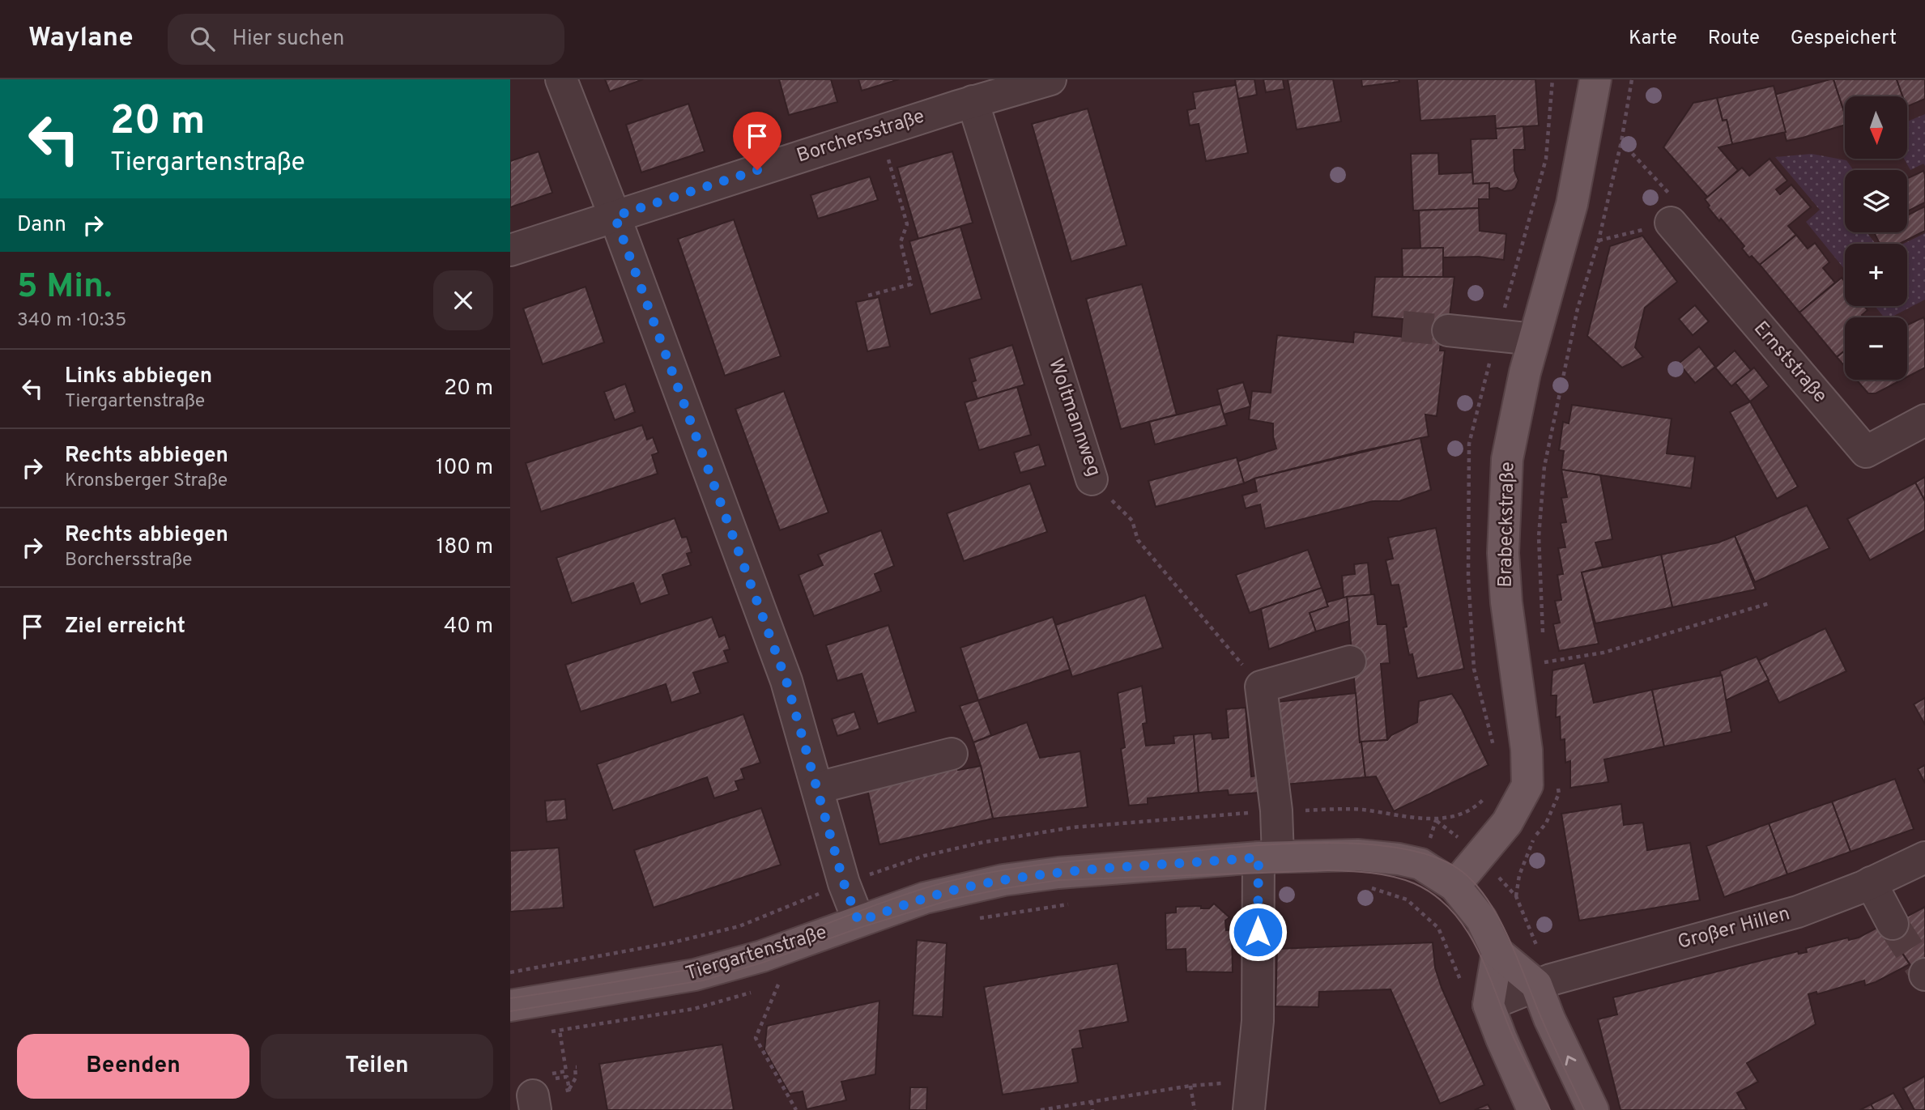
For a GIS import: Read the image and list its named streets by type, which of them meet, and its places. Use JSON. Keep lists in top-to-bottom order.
{
  "streets": {
    "main road": ["Brabeckstraße", "Tiergartenstraße"],
    "street": [
      "Borchersstraße",
      "Ernststraße",
      "Woltmannweg",
      "Großer Hillen"
    ]
  },
  "crossings": [
    ["Borchersstraße", "Woltmannweg"],
    ["Brabeckstraße", "Tiergartenstraße"],
    ["Großer Hillen", "Tiergartenstraße"]
  ],
  "north": "bottom",
  "page": {
    "header": "Waylane",
    "search": "Hier suchen",
    "nav": ["Karte", "Route", "Gespeichert"],
    "turn": ["20 m", "Tiergartenstraße"],
    "map_buttons": ["+", "−"],
    "then": "Dann",
    "heading": ["5 Min.", "340 m · 10:35"],
    "list": [
      {
        "name": "Links abbiegen",
        "note": "Tiergartenstraße",
        "value": "20 m"
      },
      {
        "name": "Rechts abbiegen",
        "note": "Kronsberger Straße",
        "value": "100 m"
      },
      {
        "name": "Rechts abbiegen",
        "note": "Borchersstraße",
        "value": "180 m"
      },
      {
        "name": "Ziel erreicht",
        "value": "40 m"
      }
    ],
    "buttons": ["Beenden", "Teilen"]
  }
}
